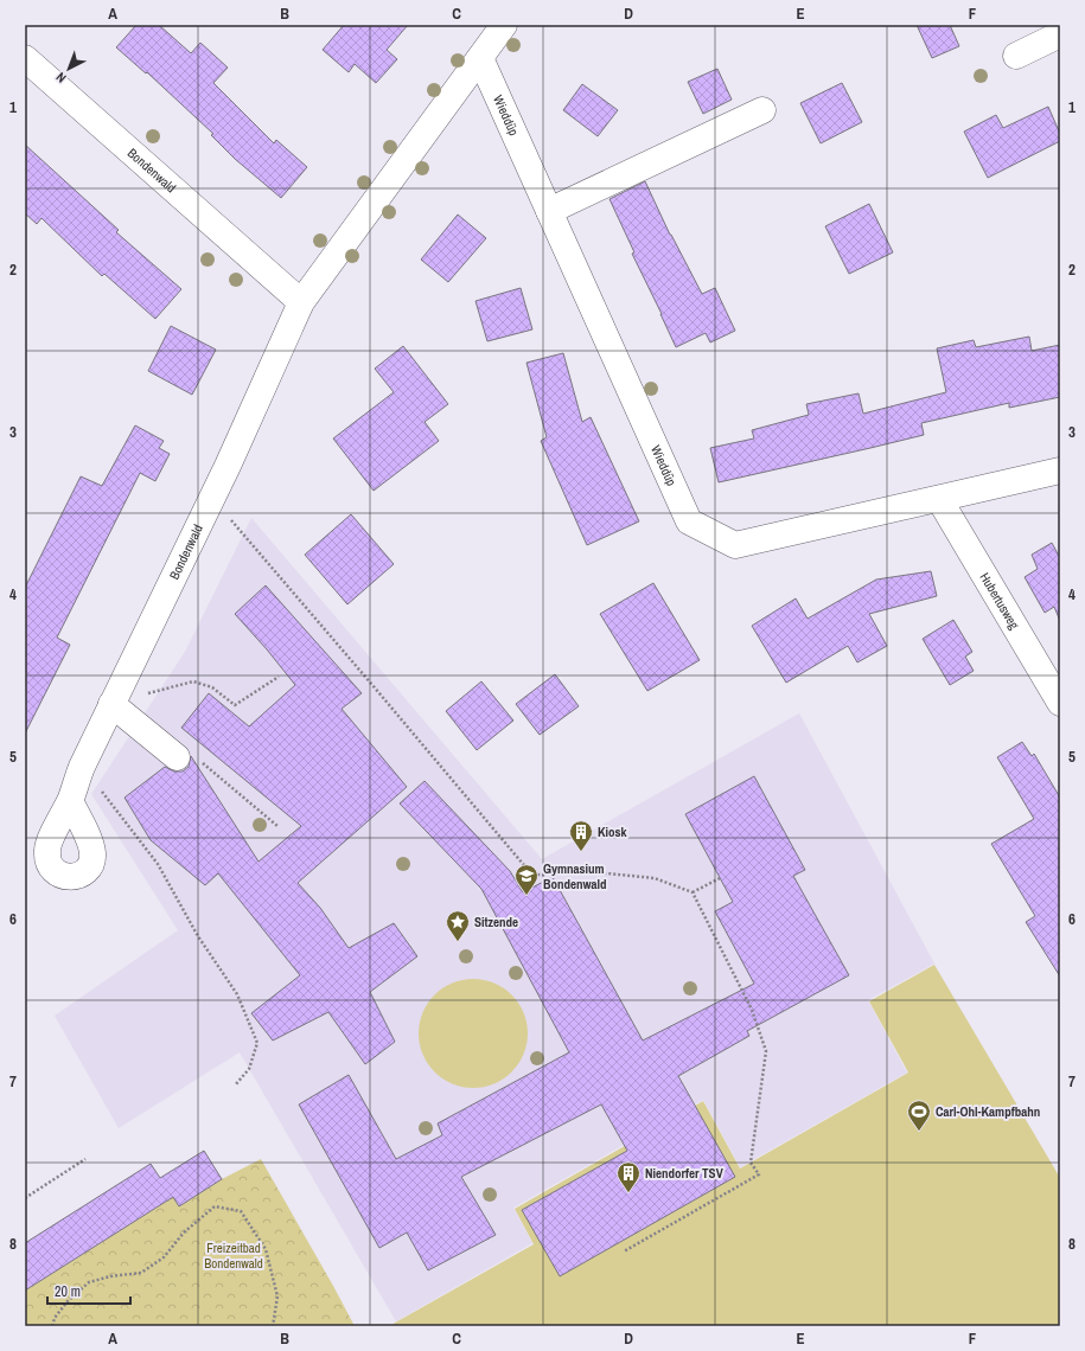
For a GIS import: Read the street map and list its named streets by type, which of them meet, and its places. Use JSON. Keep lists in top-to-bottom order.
{
  "streets": {
    "street": ["Wieddüp", "Bondenwald", "Hubertusweg"]
  },
  "crossings": [
    ["Wieddüp", "Bondenwald"],
    ["Wieddüp", "Hubertusweg"]
  ],
  "parks": ["Freizeitbad Bondenwald"],
  "places": {
    "building": ["Kiosk", "Niendorfer TSV"],
    "school or university": ["Gymnasium Bondenwald"],
    "place": ["Sitzende"],
    "sports": ["Carl-Ohl-Kampfbahn"]
  },
  "scale_bar": "20 m",
  "north": "bottom left",
  "grid": {
    "columns": [
      "A",
      "B",
      "C",
      "D",
      "E",
      "F"
    ],
    "rows": [
      "1",
      "2",
      "3",
      "4",
      "5",
      "6",
      "7",
      "8"
    ]
  }
}
